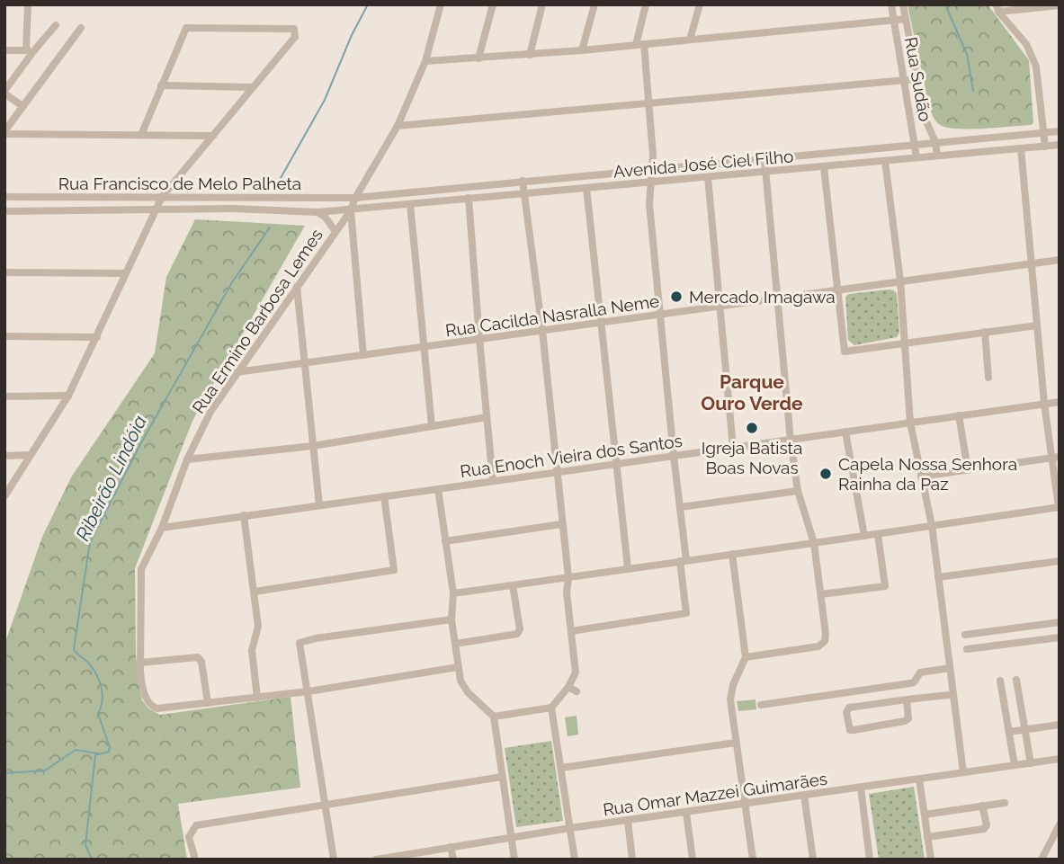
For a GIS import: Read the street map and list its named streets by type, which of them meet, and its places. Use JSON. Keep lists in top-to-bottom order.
{
  "streets": {
    "street": [
      "Rua Sudão",
      "Avenida José Ciel Filho",
      "Rua Francisco de Melo Palheta",
      "Rua Cacilda Nasralla Neme",
      "Rua Ermino Barbosa Lemes",
      "Rua Enoch Vieira dos Santos",
      "Rua Omar Mazzei Guimarães"
    ]
  },
  "crossings": [
    ["Rua Sudão", "Avenida José Ciel Filho"],
    ["Avenida José Ciel Filho", "Rua Francisco de Melo Palheta"],
    ["Avenida José Ciel Filho", "Rua Ermino Barbosa Lemes"],
    ["Rua Francisco de Melo Palheta", "Rua Ermino Barbosa Lemes"],
    ["Rua Cacilda Nasralla Neme", "Rua Ermino Barbosa Lemes"],
    ["Rua Ermino Barbosa Lemes", "Rua Enoch Vieira dos Santos"]
  ],
  "districts": ["Parque Ouro Verde"],
  "water": ["Ribeirão Lindóia"],
  "places": ["Mercado Imagawa", "Igreja Batista Boas Novas", "Capela Nossa Senhora Rainha da Paz"]
}
